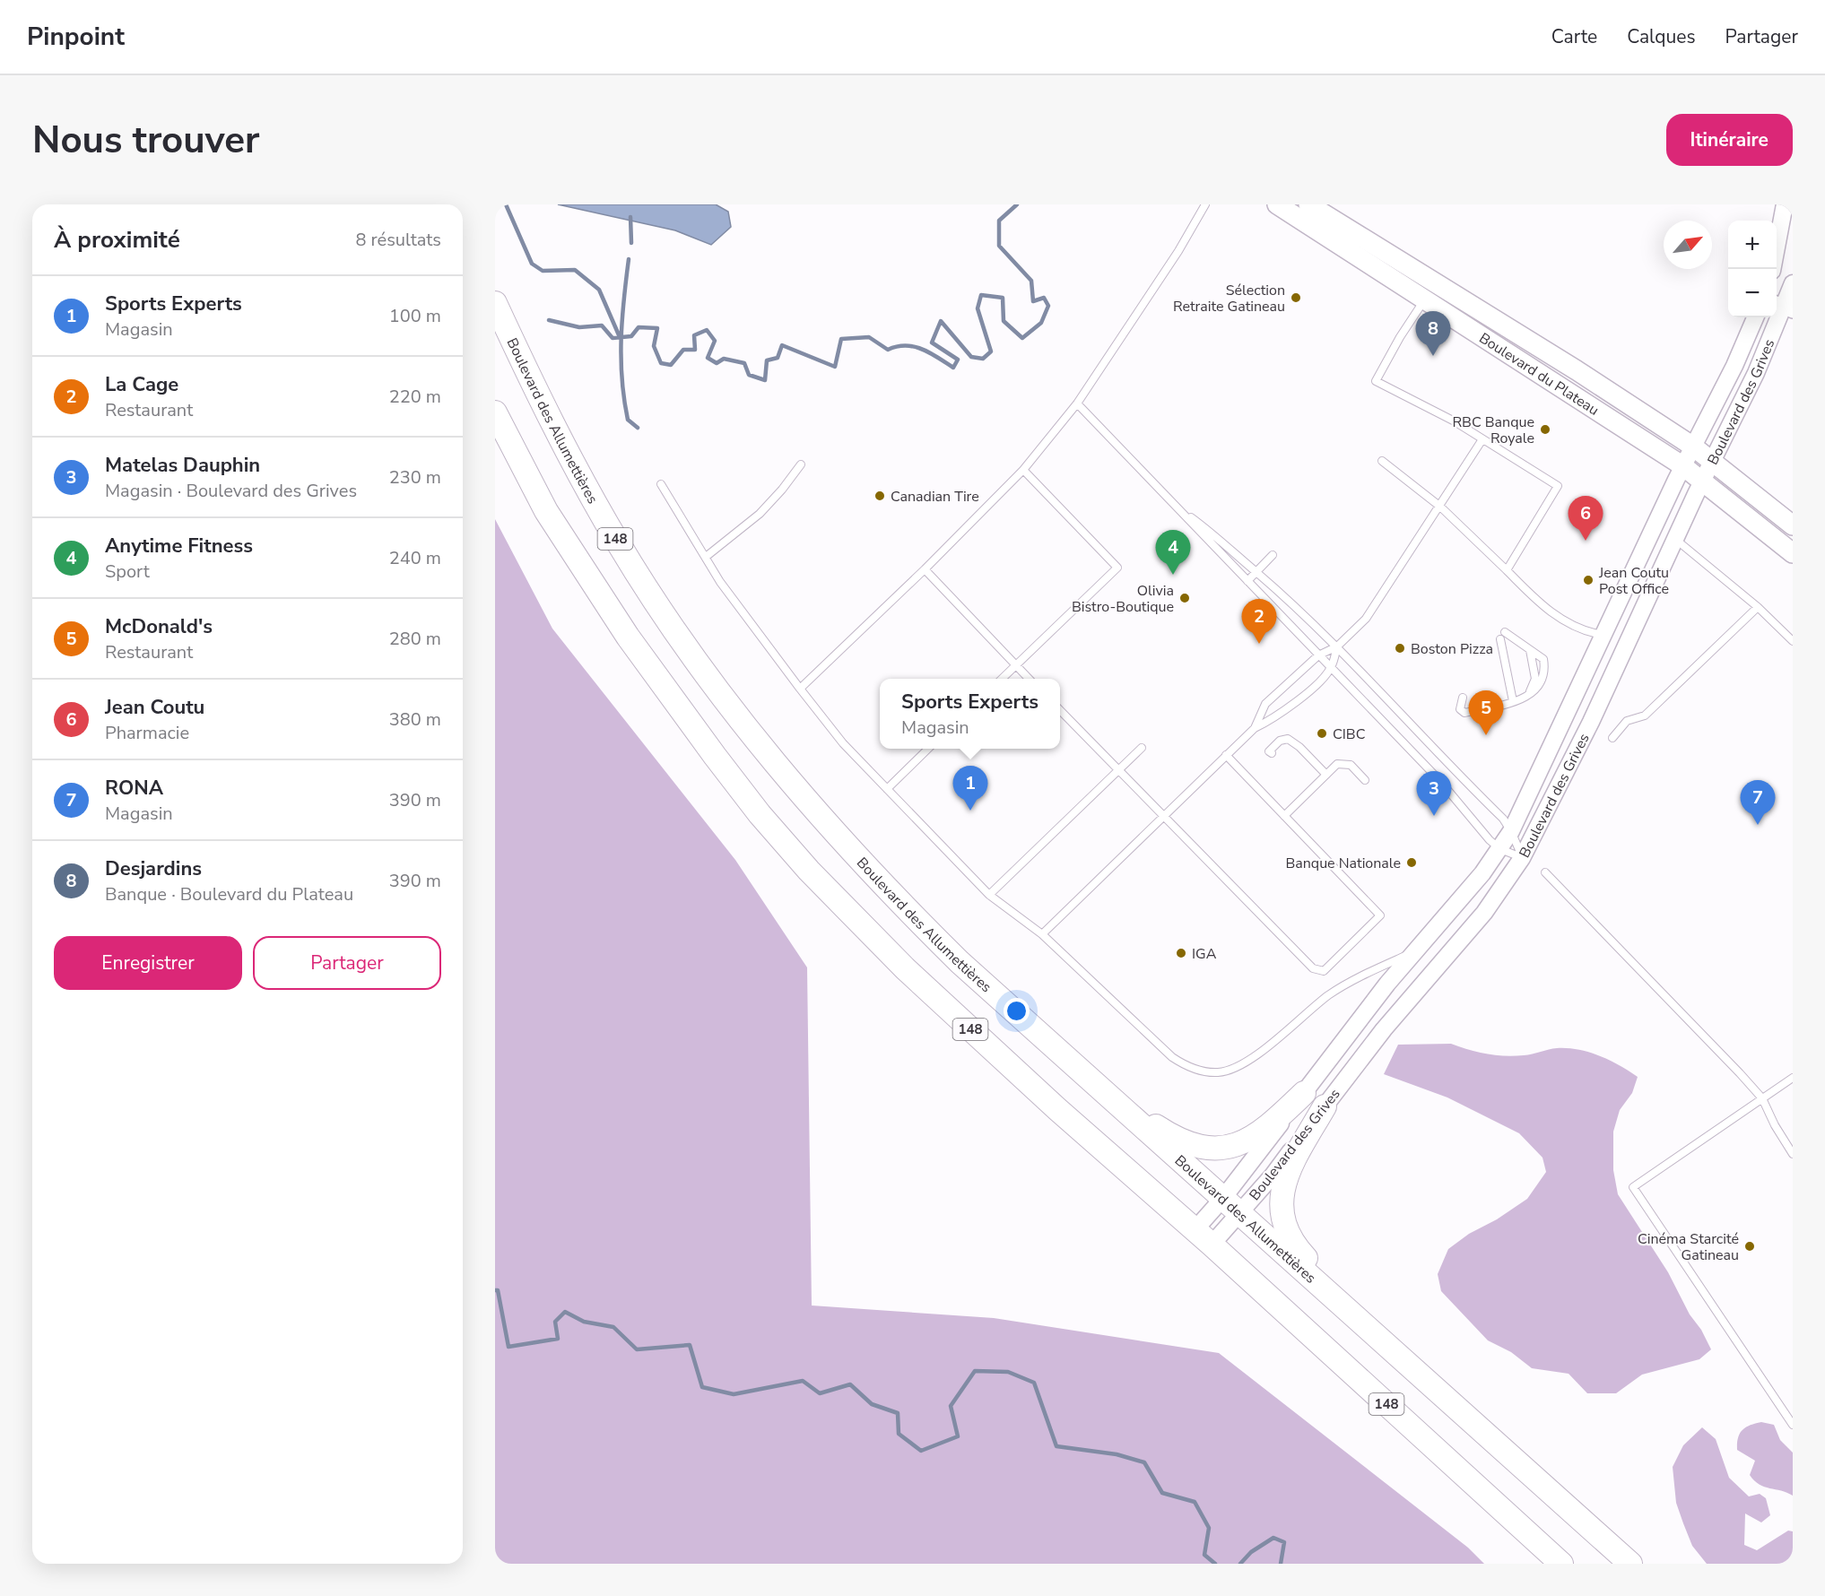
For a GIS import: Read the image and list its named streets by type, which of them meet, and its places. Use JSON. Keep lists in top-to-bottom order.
{
  "streets": {
    "highway": ["Boulevard des Allumettières", "148"],
    "main road": ["Boulevard du Plateau"],
    "street": ["Boulevard des Grives"]
  },
  "crossings": [
    ["Boulevard du Plateau", "Boulevard des Grives"],
    ["Boulevard des Grives", "Boulevard des Allumettières"],
    ["Boulevard des Grives", "148"]
  ],
  "places": [
    "Sélection Retraite Gatineau",
    "RBC Banque Royale",
    "Canadian Tire",
    "Jean Coutu Post Office",
    "Olivia Bistro-Boutique",
    "Boston Pizza",
    "CIBC",
    "Banque Nationale",
    "IGA",
    "Cinéma Starcité Gatineau"
  ],
  "north": "top right",
  "page": {
    "header": "Pinpoint",
    "nav": ["Carte", "Calques", "Partager"],
    "buttons": [
      "Itinéraire",
      ["Enregistrer", "Partager"]
    ],
    "title": "Nous trouver",
    "heading": ["À proximité", "8 résultats"],
    "map_buttons": ["+", "−"],
    "list": [
      {
        "mark": "1",
        "name": "Sports Experts",
        "note": "Magasin",
        "value": "100 m"
      },
      {
        "mark": "2",
        "name": "La Cage",
        "note": "Restaurant",
        "value": "220 m"
      },
      {
        "mark": "3",
        "name": "Matelas Dauphin",
        "note": "Magasin · Boulevard des Grives",
        "value": "230 m"
      },
      {
        "mark": "4",
        "name": "Anytime Fitness",
        "note": "Sport",
        "value": "240 m"
      },
      {
        "mark": "5",
        "name": "McDonald's",
        "note": "Restaurant",
        "value": "280 m"
      },
      {
        "mark": "6",
        "name": "Jean Coutu",
        "note": "Pharmacie",
        "value": "380 m"
      },
      {
        "mark": "7",
        "name": "RONA",
        "note": "Magasin",
        "value": "390 m"
      },
      {
        "mark": "8",
        "name": "Desjardins",
        "note": "Banque · Boulevard du Plateau",
        "value": "390 m"
      }
    ],
    "pins": [
      "8",
      "6",
      "4",
      "2",
      "5",
      "1",
      "3",
      "7"
    ],
    "popup": ["Sports Experts", "Magasin"]
  }
}
